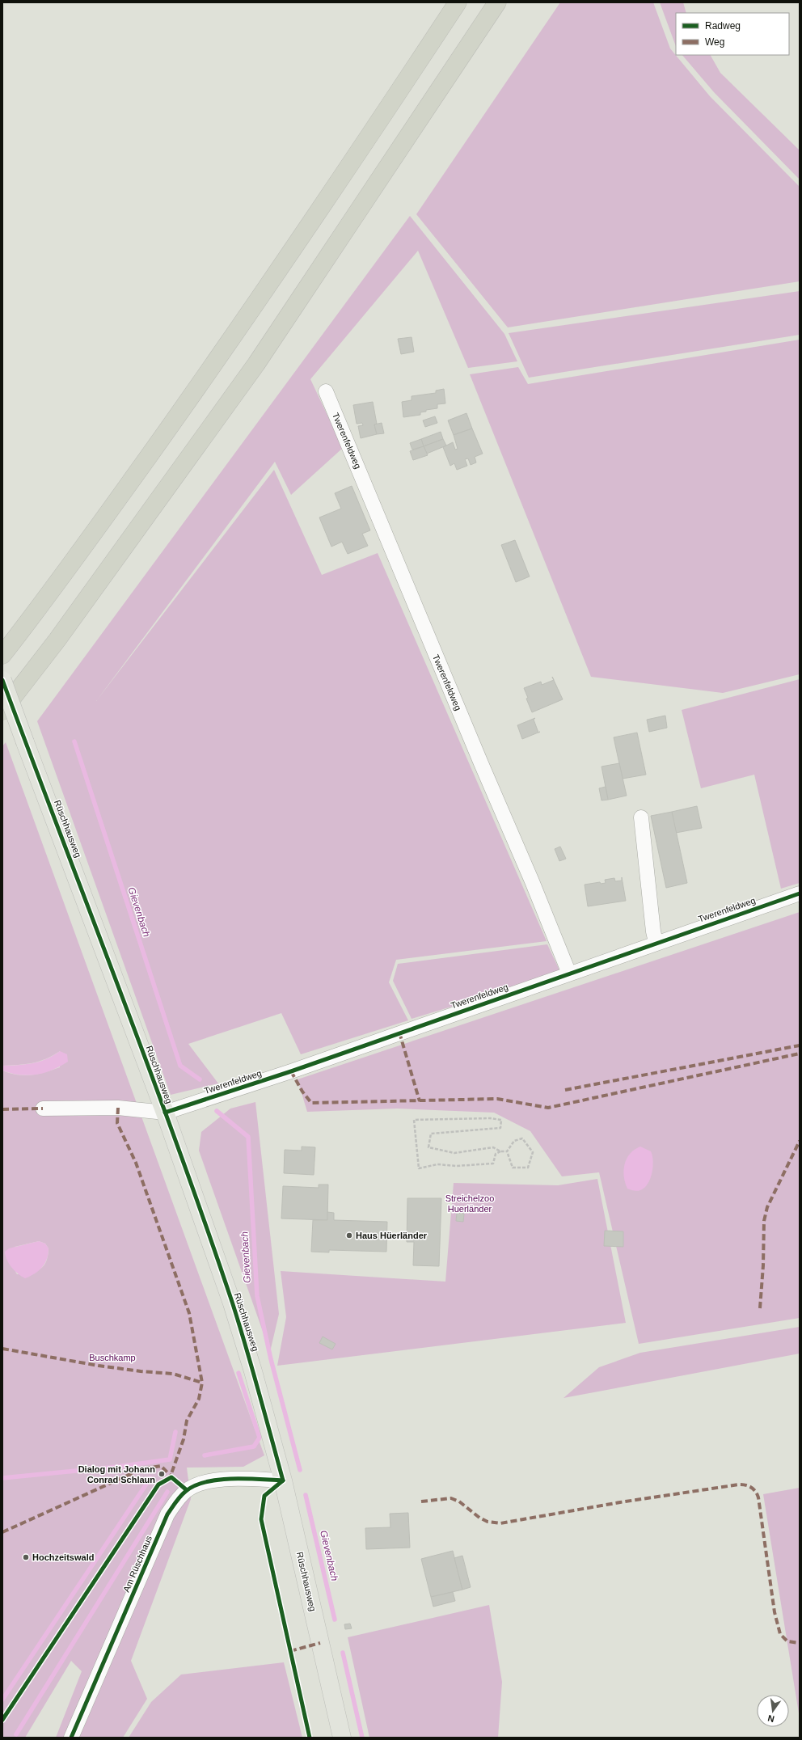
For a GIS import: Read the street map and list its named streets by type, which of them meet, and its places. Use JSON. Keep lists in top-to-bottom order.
{
  "streets": {
    "main road": ["Rüschhausweg"],
    "street": ["Twerenfeldweg", "Am Rüschhaus"]
  },
  "crossings": [
    ["Twerenfeldweg", "Rüschhausweg"],
    ["Rüschhausweg", "Am Rüschhaus"]
  ],
  "water": ["Gievenbach"],
  "parks": ["Streichelzoo Huerländer", "Buschkamp"],
  "places": ["Haus Hüerländer", "Dialog mit Johann Conrad Schlaun", "Hochzeitswald"],
  "legend": ["Radweg", "Weg"],
  "north": "bottom"
}
